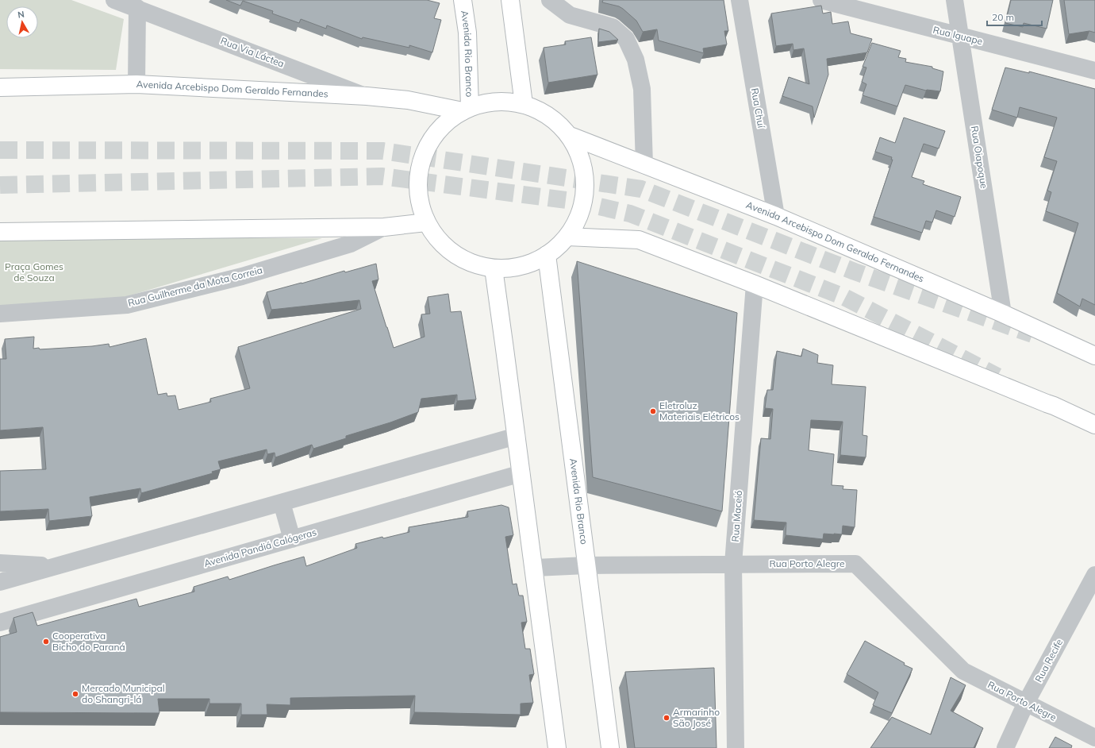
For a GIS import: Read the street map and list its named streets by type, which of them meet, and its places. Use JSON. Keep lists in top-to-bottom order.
{
  "streets": {
    "main road": ["Avenida Rio Branco", "Avenida Arcebispo Dom Geraldo Fernandes"],
    "street": [
      "Rua Iguape",
      "Rua Via Láctea",
      "Rua Chuí",
      "Rua Oiapoque",
      "Rua Guilherme da Mota Correia",
      "Rua Maceió",
      "Avenida Pandiá Calógeras",
      "Rua Porto Alegre",
      "Rua Recife"
    ]
  },
  "crossings": [
    ["Rua Iguape", "Rua Oiapoque"],
    ["Rua Via Láctea", "Avenida Arcebispo Dom Geraldo Fernandes"],
    ["Avenida Rio Branco", "Avenida Arcebispo Dom Geraldo Fernandes"],
    ["Avenida Rio Branco", "Rua Porto Alegre"],
    ["Avenida Arcebispo Dom Geraldo Fernandes", "Rua Chuí"],
    ["Avenida Arcebispo Dom Geraldo Fernandes", "Rua Oiapoque"],
    ["Rua Maceió", "Rua Porto Alegre"],
    ["Rua Porto Alegre", "Rua Recife"]
  ],
  "parks": ["Praça Gomes de Souza"],
  "places": [
    "Eletroluz Materiais Elétricos",
    "Cooperativa Bicho do Paraná",
    "Mercado Municipal do Shangri-lá",
    "Armarinho São José"
  ],
  "scale_bar": "20 m",
  "north": "top"
}
